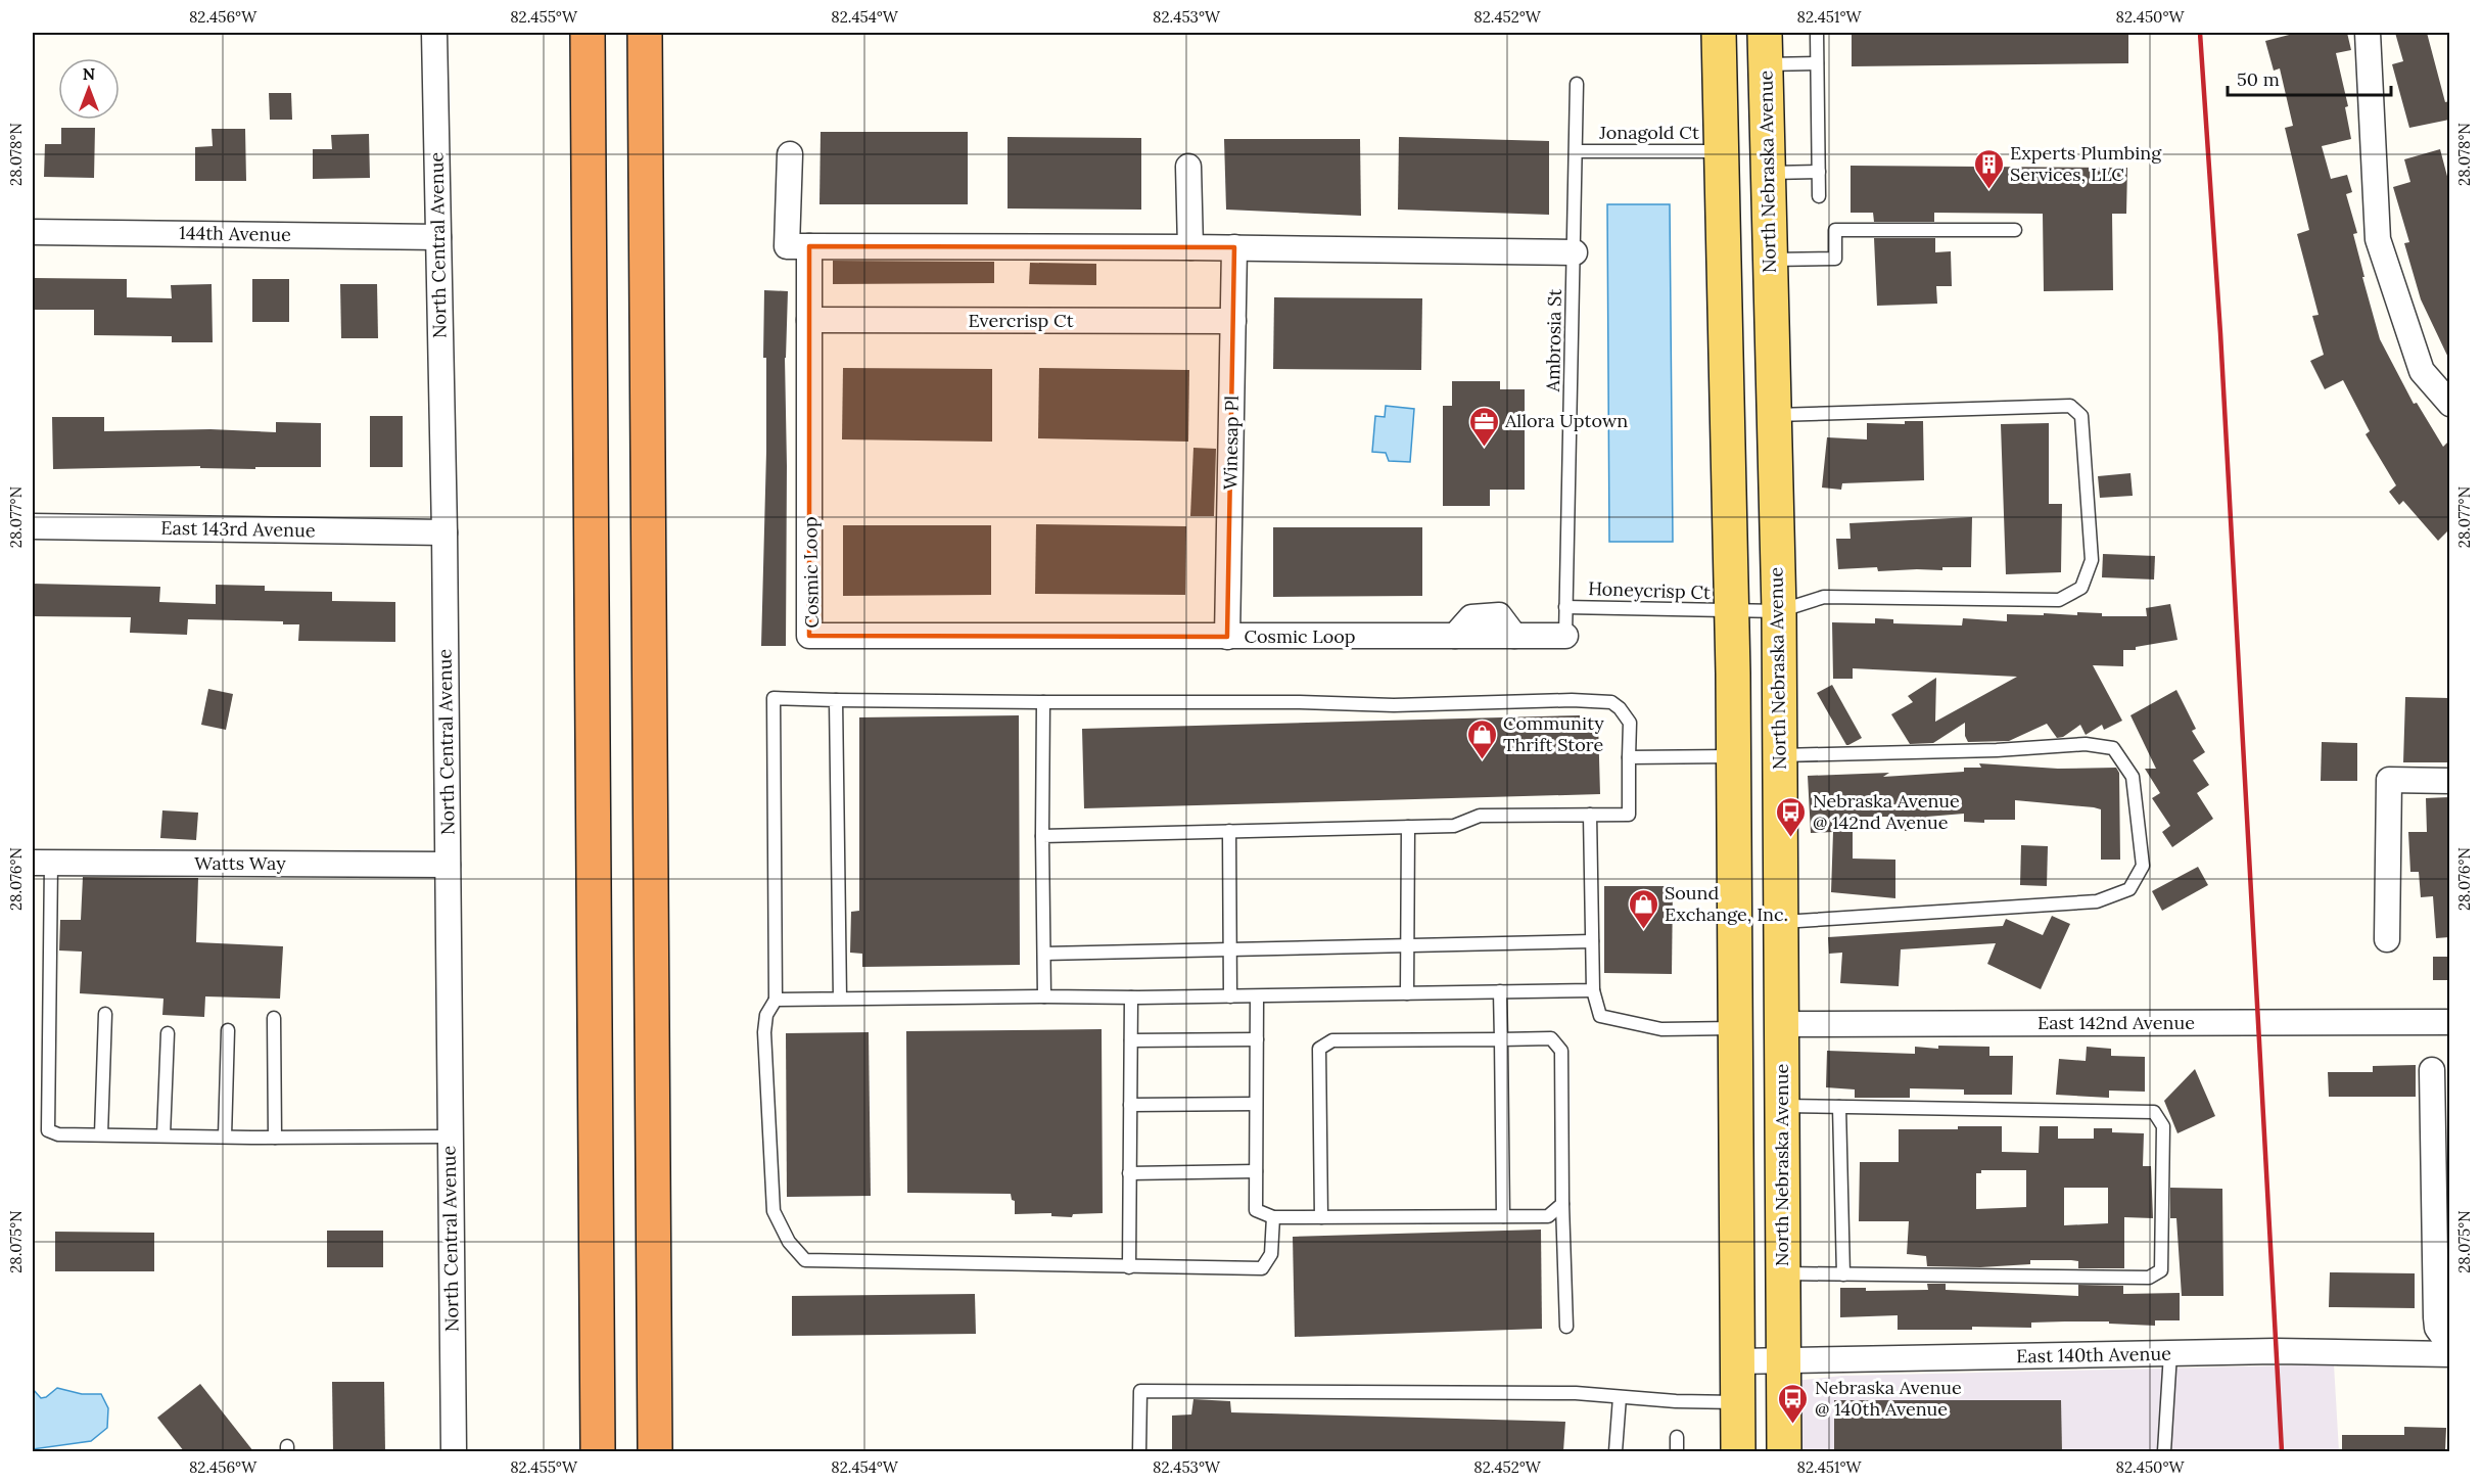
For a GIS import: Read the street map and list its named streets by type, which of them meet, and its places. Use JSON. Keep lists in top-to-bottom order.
{
  "streets": {
    "main road": ["North Nebraska Avenue"],
    "street": [
      "144th Avenue",
      "North Central Avenue",
      "Evercrisp Ct",
      "Winesap Pl",
      "East 143rd Avenue",
      "Cosmic Loop",
      "Watts Way",
      "East 142nd Avenue",
      "East 140th Avenue"
    ],
    "lane": ["Jonagold Ct", "Ambrosia St", "Honeycrisp Ct"]
  },
  "crossings": [
    ["Jonagold Ct", "Ambrosia St"],
    ["North Nebraska Avenue", "Honeycrisp Ct"],
    ["North Nebraska Avenue", "East 142nd Avenue"],
    ["North Nebraska Avenue", "East 140th Avenue"],
    ["144th Avenue", "North Central Avenue"],
    ["North Central Avenue", "East 143rd Avenue"],
    ["North Central Avenue", "Watts Way"],
    ["Evercrisp Ct", "Winesap Pl"],
    ["Evercrisp Ct", "Cosmic Loop"],
    ["Ambrosia St", "Cosmic Loop"],
    ["Ambrosia St", "Honeycrisp Ct"],
    ["Winesap Pl", "Cosmic Loop"]
  ],
  "places": {
    "building": ["Experts Plumbing Services, LLC"],
    "office": ["Allora Uptown"],
    "shop": ["Community Thrift Store", "Sound Exchange, Inc."],
    "bus stop": ["Nebraska Avenue @ 142nd Avenue", "Nebraska Avenue @ 140th Avenue"]
  },
  "scale_bar": "50 m",
  "north": "top",
  "coordinates": [
    "82.456°W",
    "82.455°W",
    "82.454°W",
    "82.453°W",
    "82.452°W",
    "82.451°W",
    "82.450°W",
    "28.078°N",
    "28.077°N",
    "28.076°N",
    "28.075°N"
  ]
}
